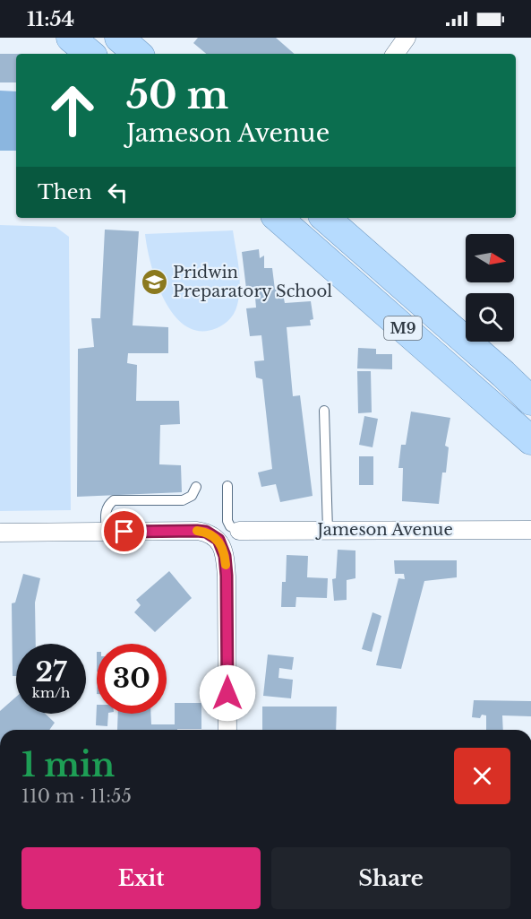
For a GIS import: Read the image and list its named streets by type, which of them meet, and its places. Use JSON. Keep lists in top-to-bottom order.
{
  "streets": {
    "main road": ["M9"],
    "street": ["Jameson Avenue"]
  },
  "places": {
    "school or university": ["Pridwin Preparatory School"]
  },
  "north": "right",
  "page": {
    "status": "11:54",
    "turn": ["50 m", "Jameson Avenue"],
    "then": "Then",
    "speed": "27 km/h",
    "limit": "30",
    "heading": ["1 min", "110 m · 11:55"],
    "buttons": ["Exit", "Share"]
  }
}
